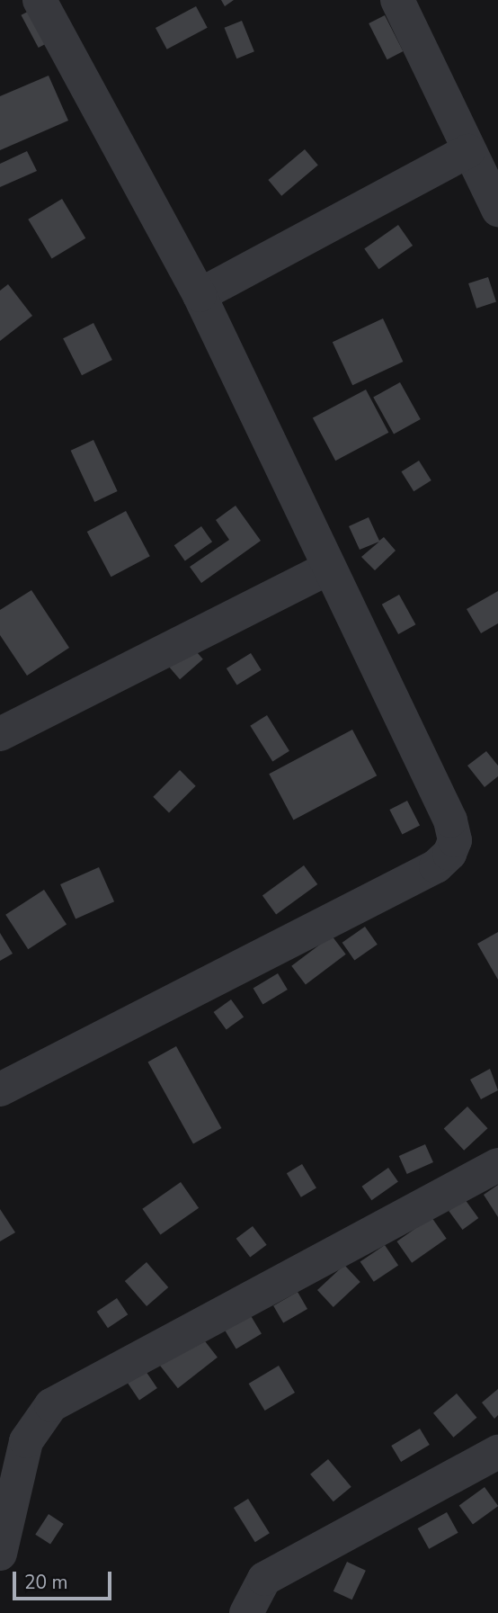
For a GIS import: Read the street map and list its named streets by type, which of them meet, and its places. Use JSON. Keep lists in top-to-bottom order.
{
  "scale_bar": "20 m"
}
